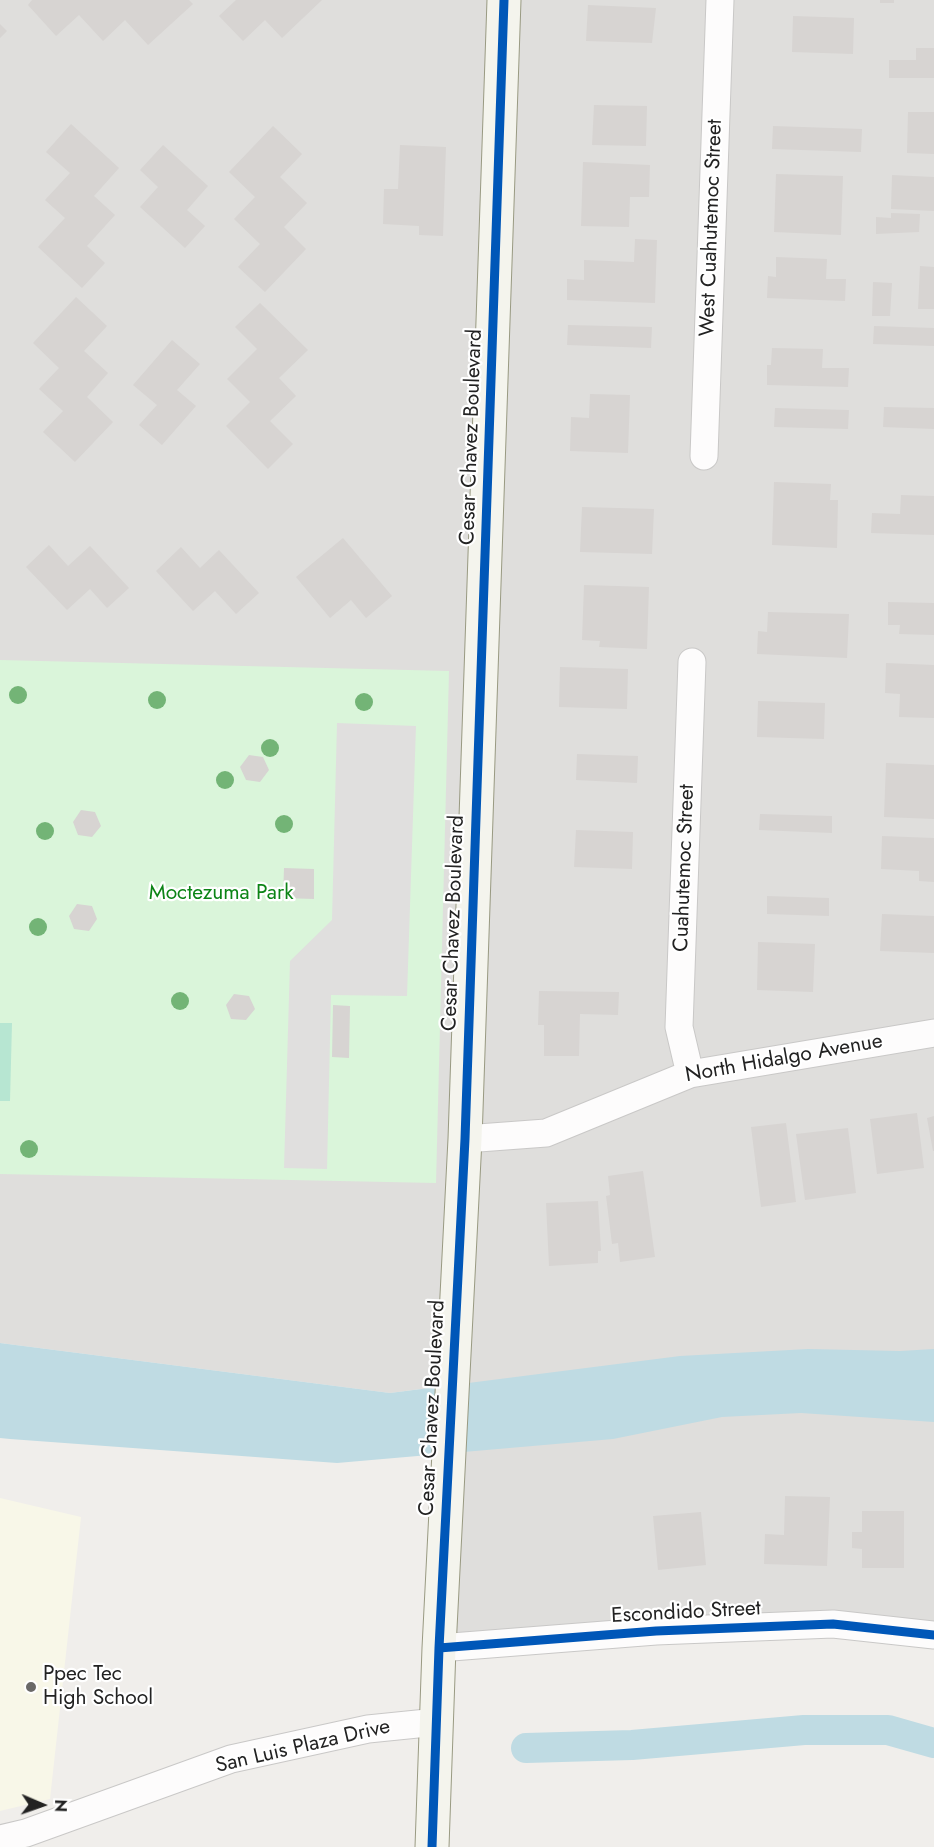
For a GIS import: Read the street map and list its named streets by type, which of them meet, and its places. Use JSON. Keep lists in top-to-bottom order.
{
  "streets": {
    "street": [
      "West Cuahutemoc Street",
      "Cesar Chavez Boulevard",
      "Cuahutemoc Street",
      "North Hidalgo Avenue",
      "Escondido Street",
      "San Luis Plaza Drive"
    ]
  },
  "crossings": [
    ["Cesar Chavez Boulevard", "North Hidalgo Avenue"],
    ["Cesar Chavez Boulevard", "Escondido Street"],
    ["Cesar Chavez Boulevard", "San Luis Plaza Drive"],
    ["Cuahutemoc Street", "North Hidalgo Avenue"]
  ],
  "parks": ["Moctezuma Park"],
  "places": ["Ppec Tec High School"],
  "north": "right"
}
